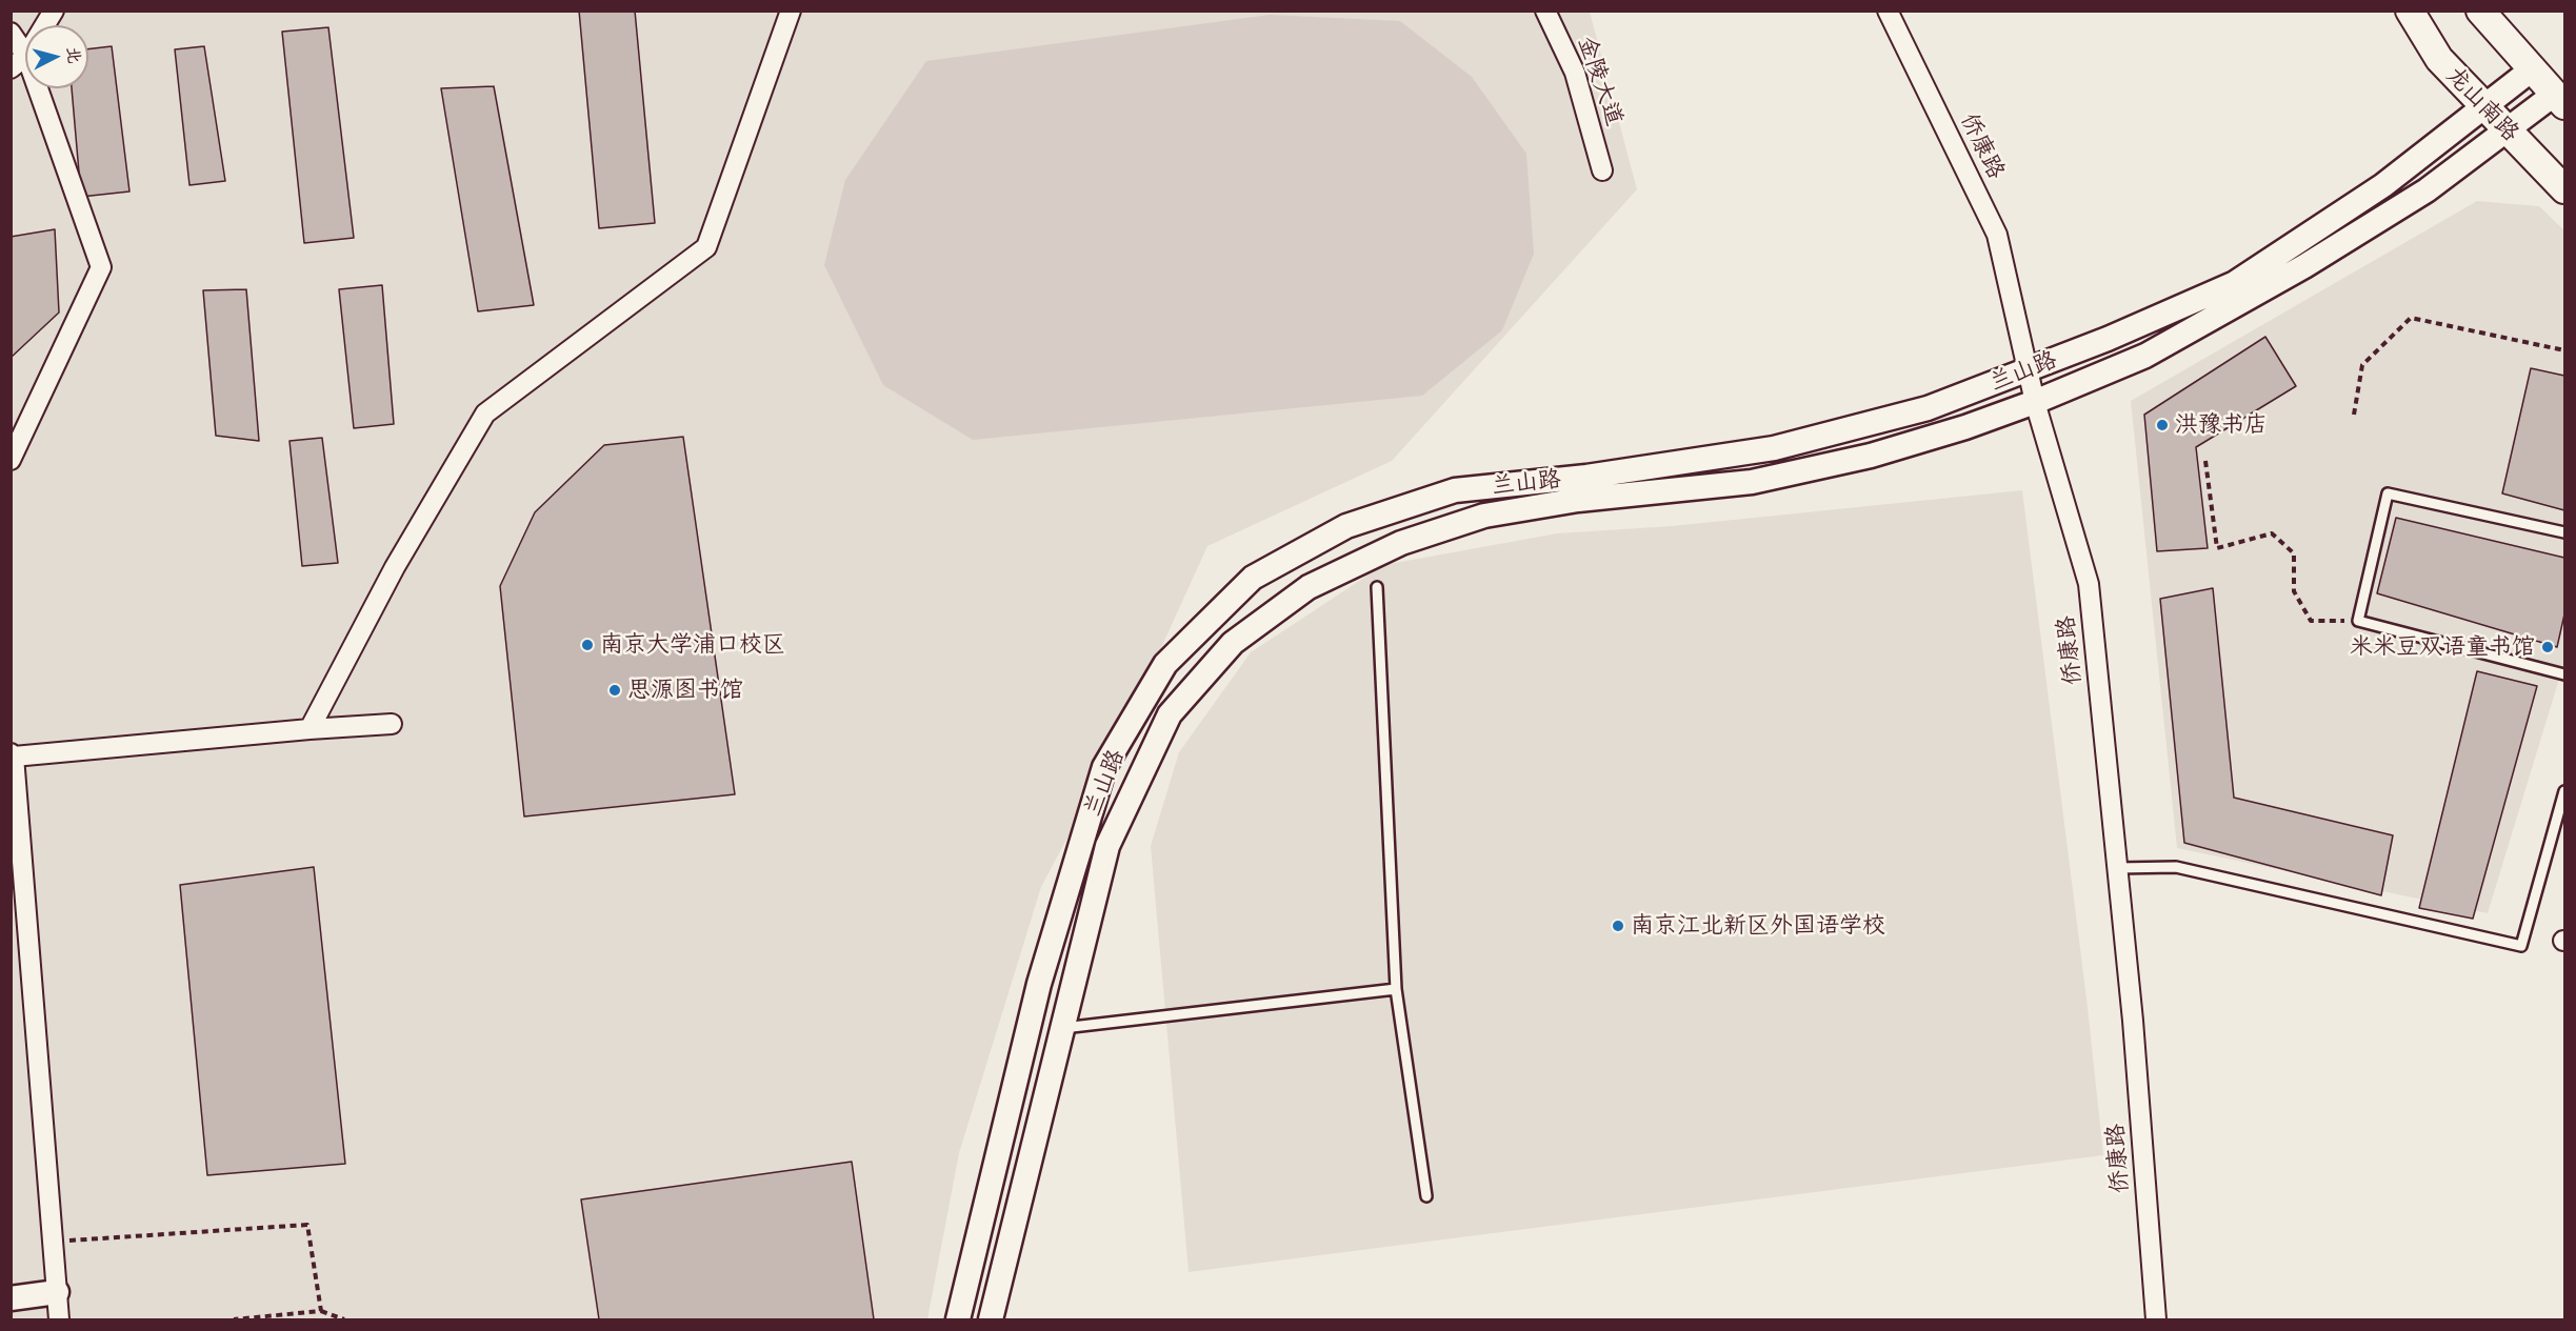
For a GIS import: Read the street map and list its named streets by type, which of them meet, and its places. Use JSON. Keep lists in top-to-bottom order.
{
  "streets": {
    "main road": ["龙山南路"],
    "street": ["金陵大道", "侨康路", "兰山路"]
  },
  "crossings": [
    ["龙山南路", "兰山路"],
    ["侨康路", "兰山路"]
  ],
  "places": [
    "洪豫书店",
    "南京大学浦口校区",
    "米米豆双语童书馆",
    "思源图书馆",
    "南京江北新区外国语学校"
  ],
  "north": "right"
}
